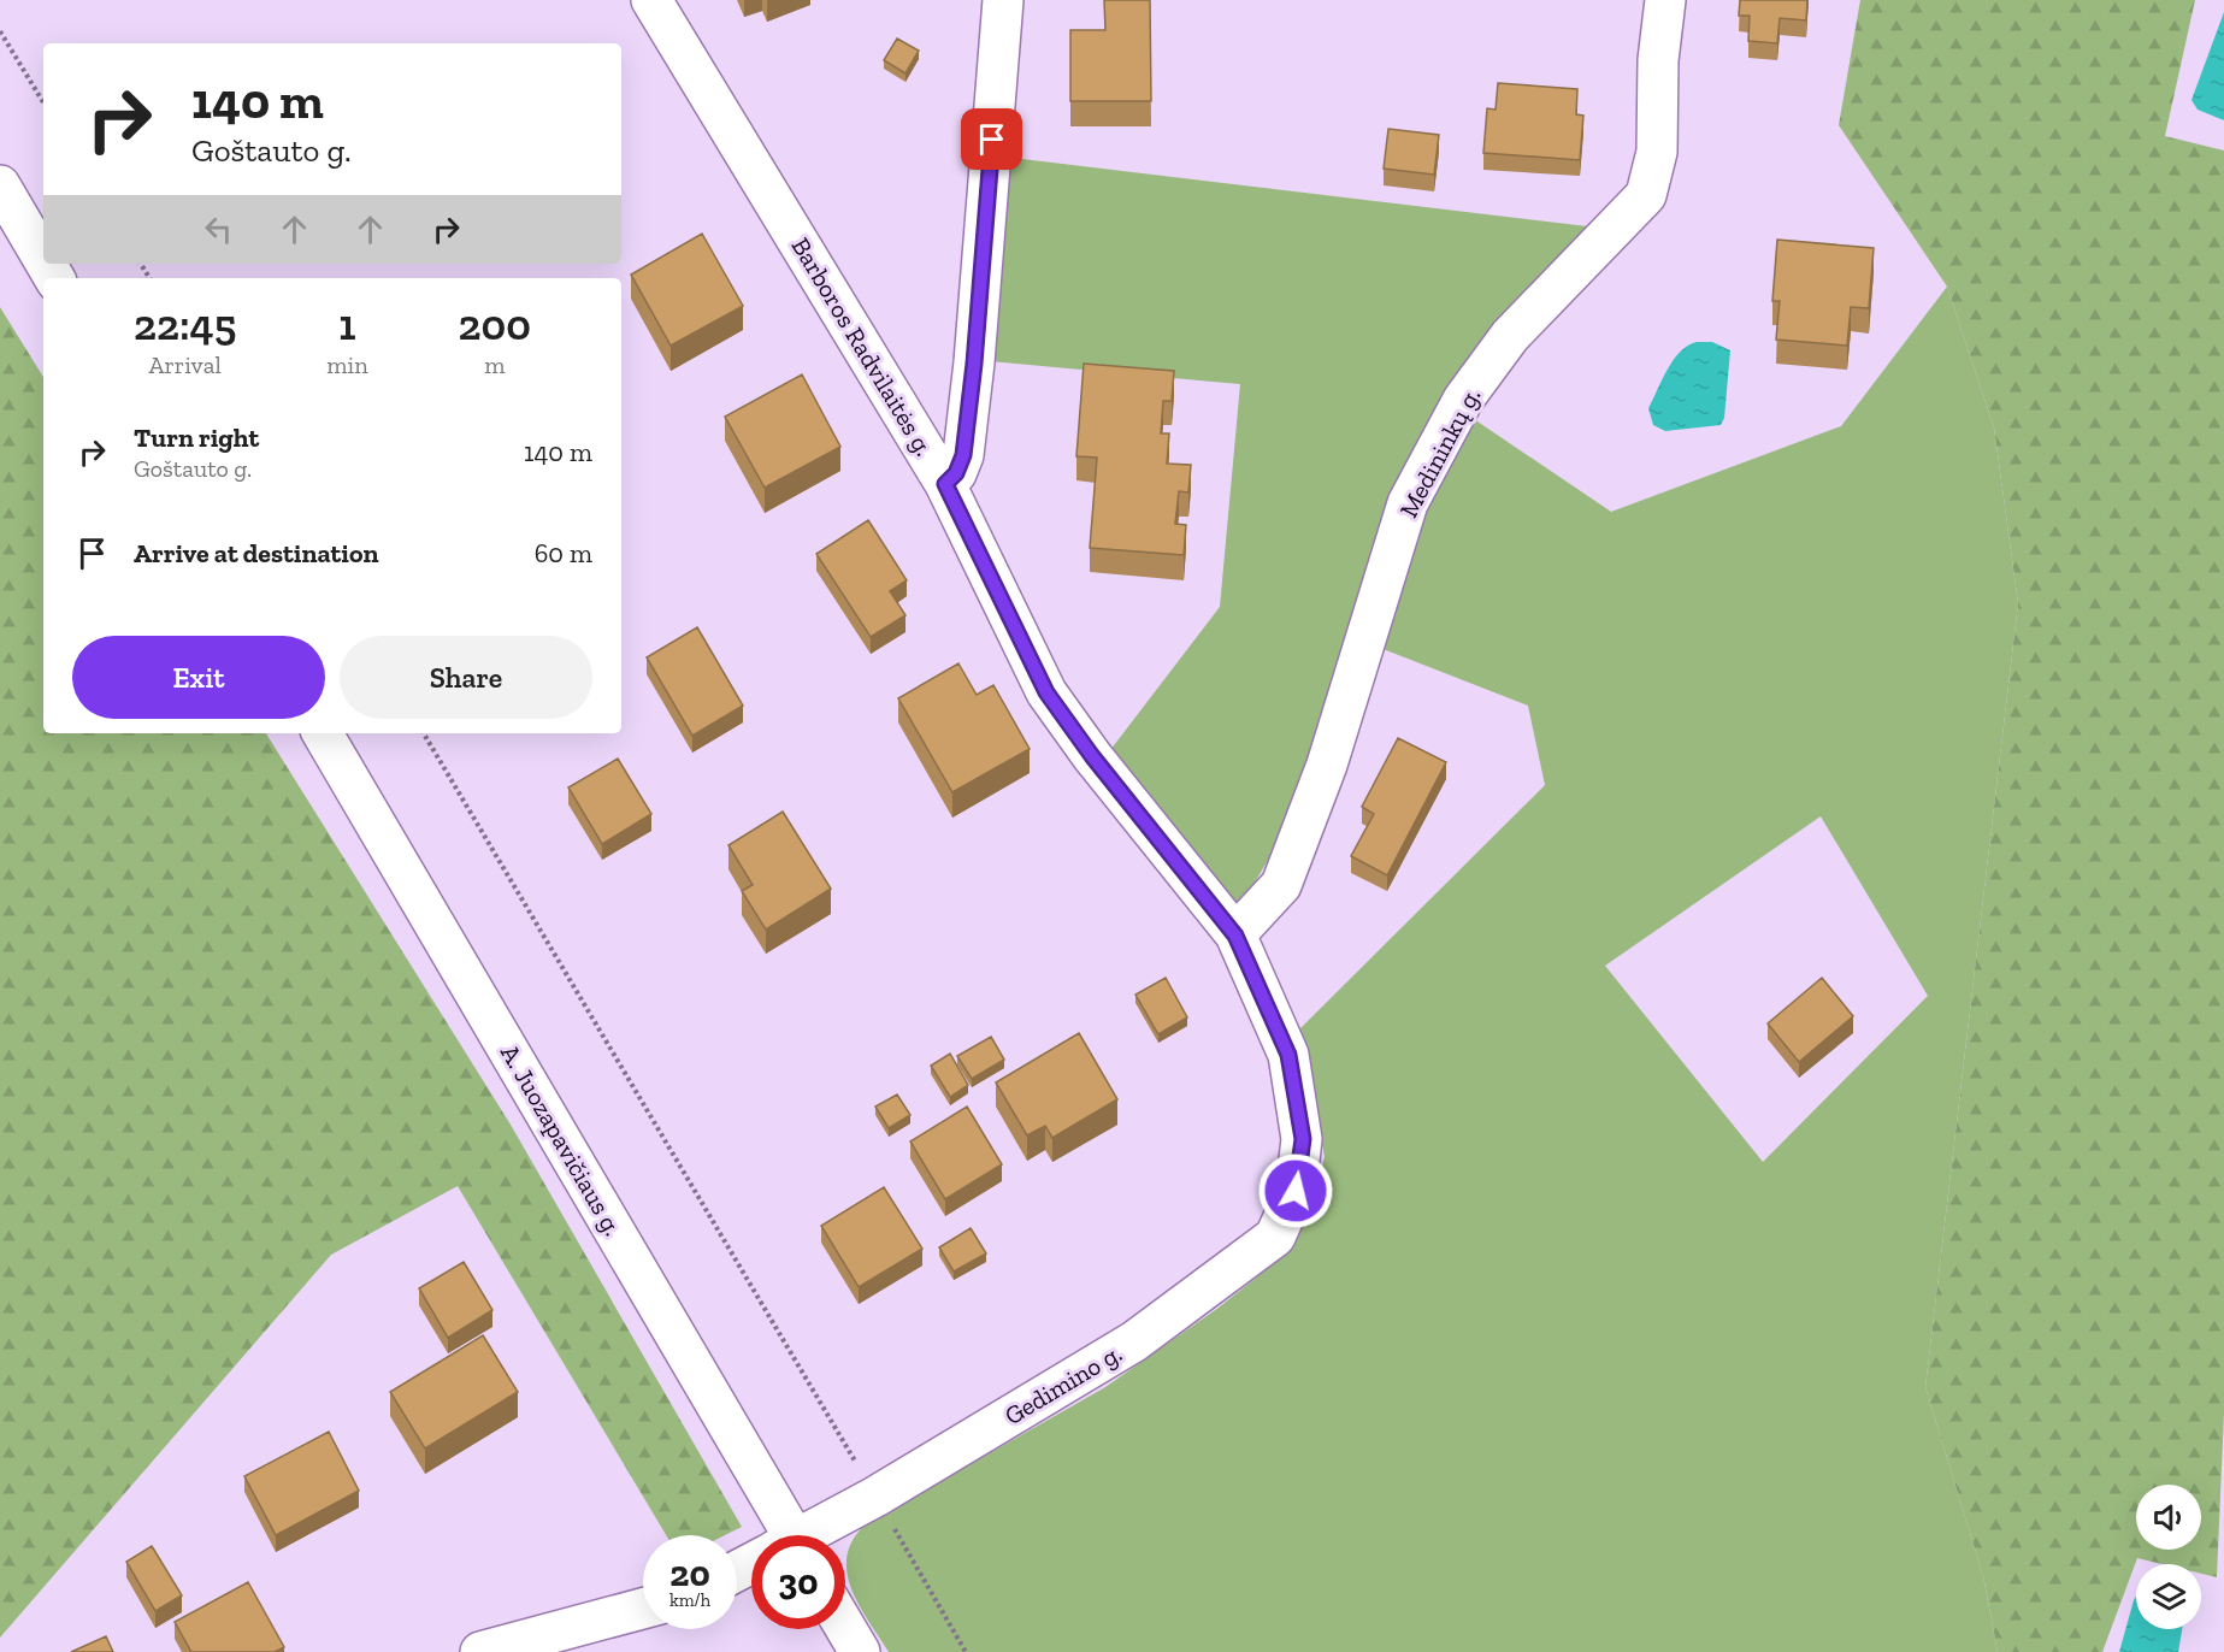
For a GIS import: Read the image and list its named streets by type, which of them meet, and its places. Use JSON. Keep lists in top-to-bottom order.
{
  "streets": {
    "street": [
      "Barboros Radvilaitės g.",
      "Medininkų g.",
      "A. Juozapavičiaus g.",
      "Gedimino g."
    ]
  },
  "crossings": [
    ["Barboros Radvilaitės g.", "Medininkų g."],
    ["Barboros Radvilaitės g.", "Gedimino g."]
  ],
  "page": {
    "turn": ["140 m", "Goštauto g."],
    "eta": [
      "22:45",
      "Arrival",
      "1",
      "min",
      "200",
      "m"
    ],
    "list": [
      {
        "name": "Turn right",
        "note": "Goštauto g.",
        "value": "140 m"
      },
      {
        "name": "Arrive at destination",
        "value": "60 m"
      }
    ],
    "buttons": ["Exit", "Share"],
    "speed": "20 km/h",
    "limit": "30"
  }
}
